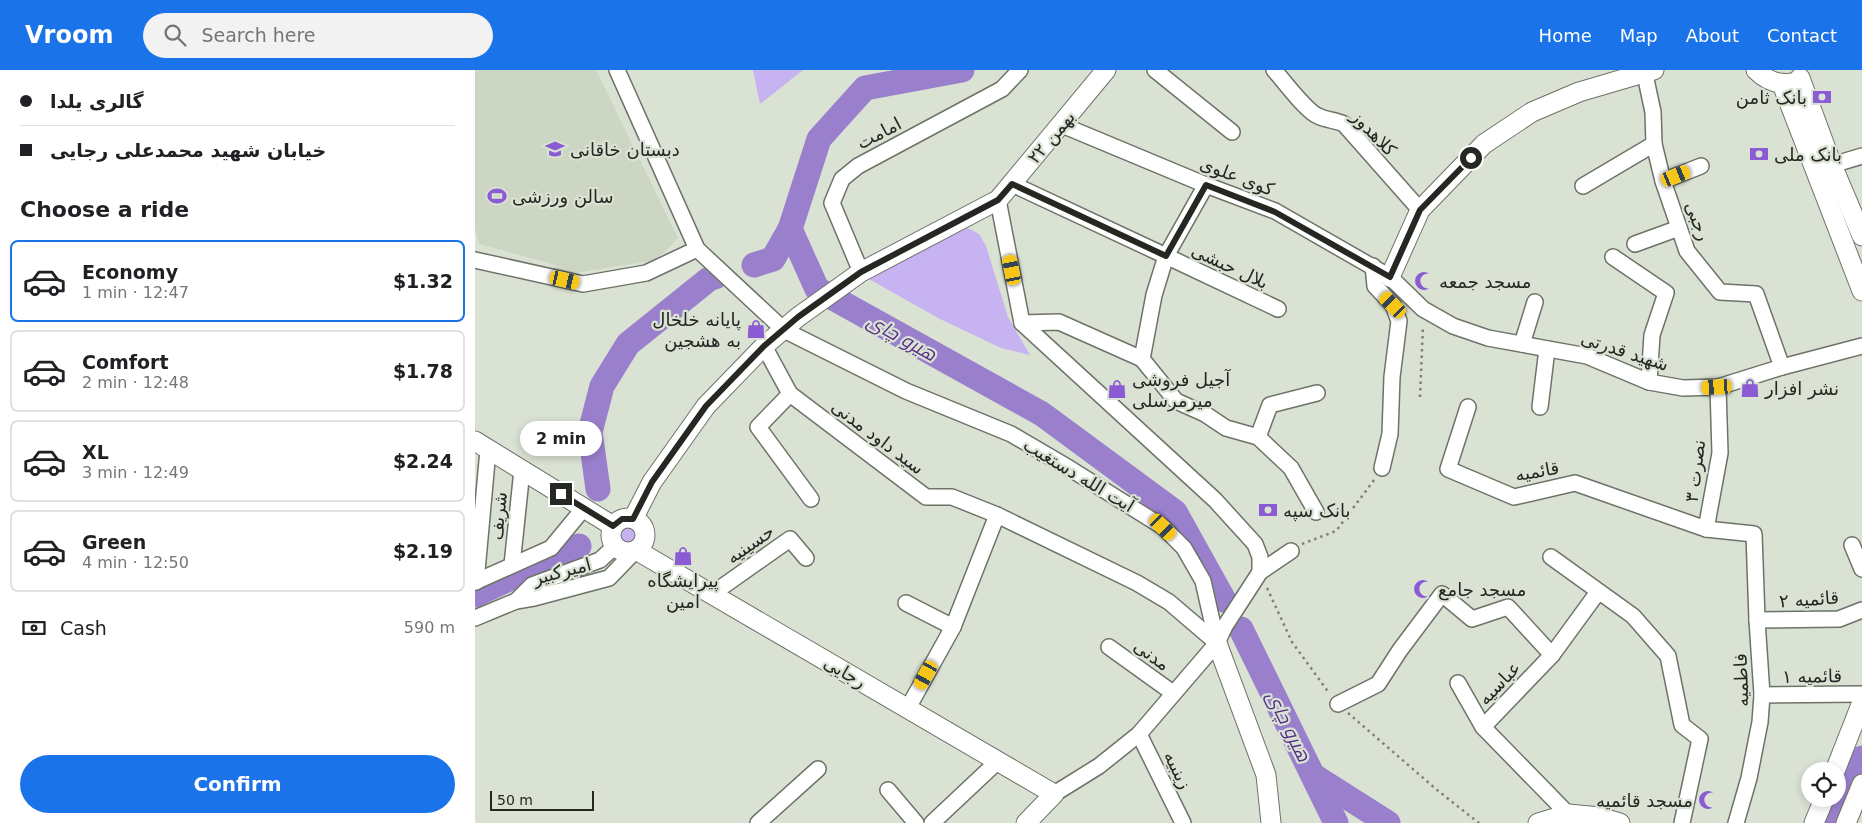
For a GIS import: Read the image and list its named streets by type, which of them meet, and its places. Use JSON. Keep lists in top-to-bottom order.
{
  "streets": {
    "main road": ["۲۲ بهمن", "آیت الله دستغیب", "رجایی"],
    "street": [
      "امامت",
      "کلاهدوز",
      "کوی علوی",
      "رجبی",
      "بلال حبشی",
      "شهید قدرتی",
      "سید داود مدنی",
      "قائمیه",
      "نصرت ۳",
      "شریف",
      "حسینیه",
      "امیرکبیر",
      "قائمیه ۲",
      "مدنی",
      "قائمیه ۱",
      "فاطمیه",
      "عباسیه",
      "زینبیه"
    ]
  },
  "crossings": [
    ["امامت", "۲۲ بهمن"],
    ["۲۲ بهمن", "کوی علوی"],
    ["۲۲ بهمن", "بلال حبشی"],
    ["۲۲ بهمن", "آیت الله دستغیب"],
    ["کوی علوی", "شهید قدرتی"],
    ["رجبی", "شهید قدرتی"],
    ["شهید قدرتی", "نصرت ۳"],
    ["سید داود مدنی", "آیت الله دستغیب"],
    ["قائمیه", "نصرت ۳"],
    ["قائمیه", "فاطمیه"],
    ["شریف", "امیرکبیر"],
    ["حسینیه", "رجایی"],
    ["امیرکبیر", "رجایی"],
    ["قائمیه ۲", "فاطمیه"],
    ["قائمیه ۱", "فاطمیه"]
  ],
  "water": ["هیرو چای"],
  "places": {
    "bank": ["بانک ثامن", "بانک ملی", "بانک سپه"],
    "school or university": ["دبستان خاقانی"],
    "sports": ["سالن ورزشی"],
    "mosque": ["مسجد جمعه", "مسجد جامع", "مسجد قائمیه"],
    "shop": [
      "پایانه خلخال به هشجین",
      "نشر افزار",
      "آجیل فروشی میرمرسلی",
      "پیرایشگاه امین"
    ]
  },
  "scale_bar": "50 m",
  "page": {
    "header": "Vroom",
    "search": "Search here",
    "nav": [
      "Home",
      "Map",
      "About",
      "Contact"
    ],
    "banner": ["گالری یلدا", "خیابان شهید محمدعلی رجایی"],
    "heading": "Choose a ride",
    "list": [
      {
        "name": "Economy",
        "note": "1 min · 12:47",
        "value": "$1.32"
      },
      {
        "name": "Comfort",
        "note": "2 min · 12:48",
        "value": "$1.78"
      },
      {
        "name": "XL",
        "note": "3 min · 12:49",
        "value": "$2.24"
      },
      {
        "name": "Green",
        "note": "4 min · 12:50",
        "value": "$2.19"
      }
    ],
    "bubble": "2 min",
    "pay": ["Cash", "590 m"],
    "buttons": "Confirm",
    "scale": "50 m"
  }
}
